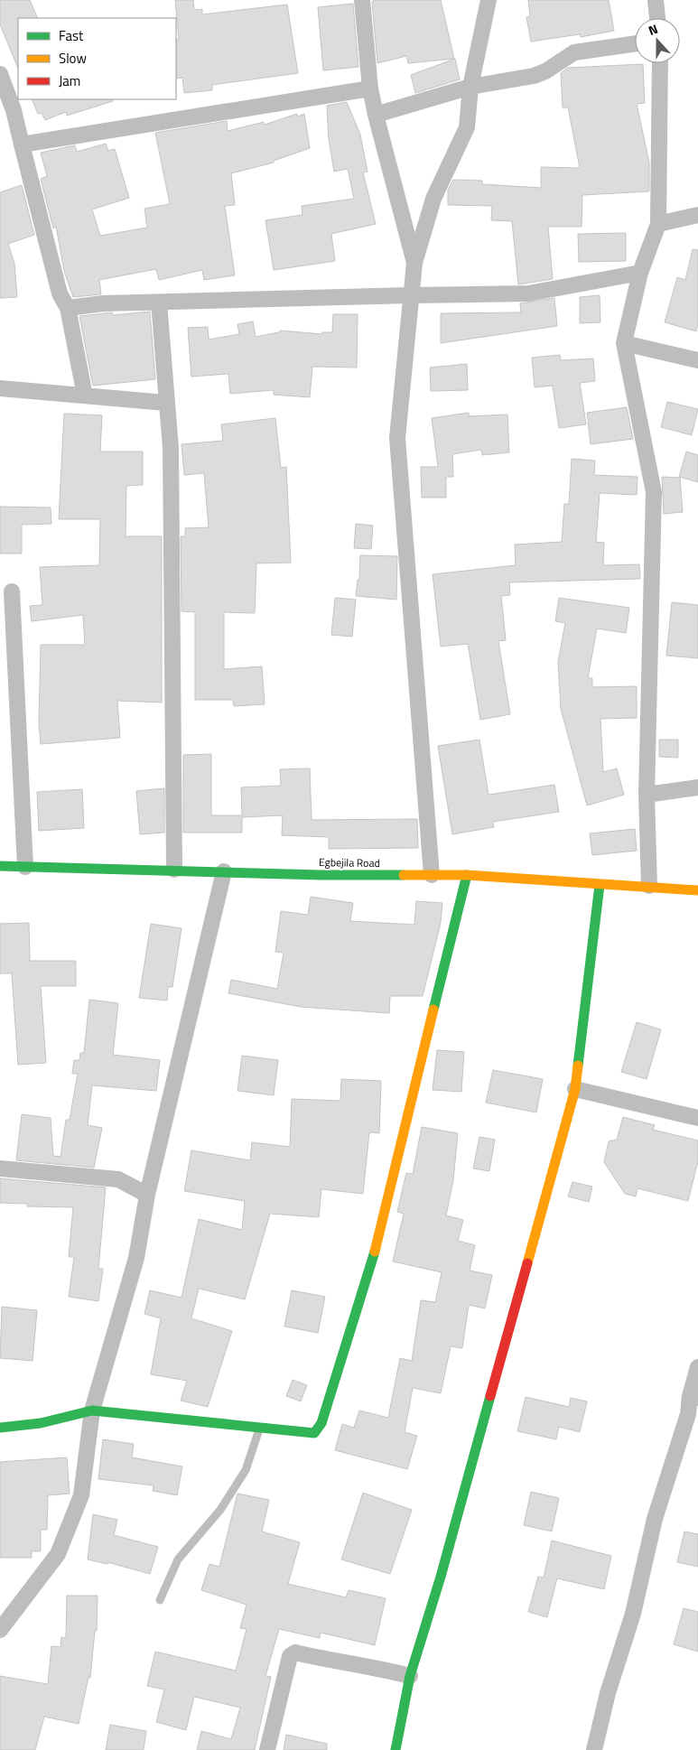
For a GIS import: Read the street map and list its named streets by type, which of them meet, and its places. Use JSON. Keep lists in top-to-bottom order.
{
  "streets": {
    "street": ["Egbejila Road"]
  },
  "legend": ["Fast", "Slow", "Jam"],
  "north": "top"
}
